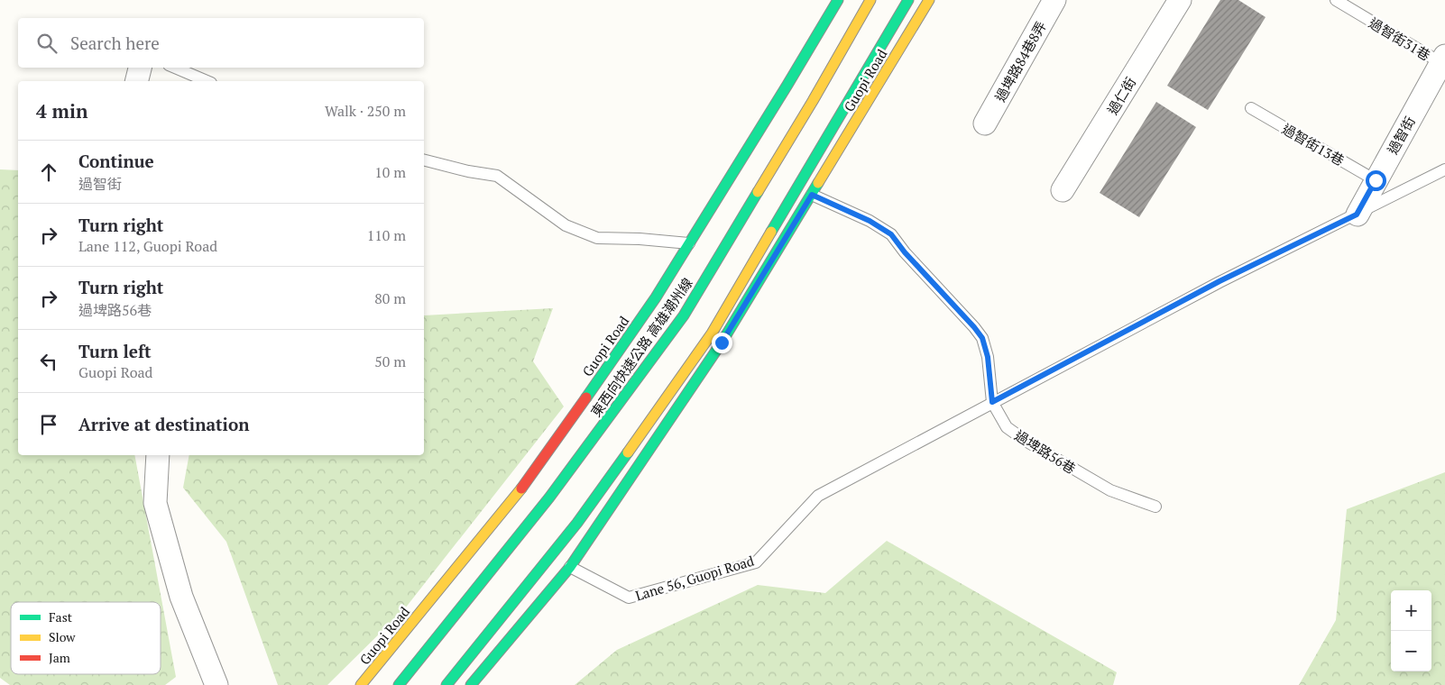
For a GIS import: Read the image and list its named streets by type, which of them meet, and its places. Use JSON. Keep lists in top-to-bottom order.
{
  "streets": {
    "main road": ["Guopi Road", "東西向快速公路 高雄潮州線"],
    "street": ["過埤路84巷8弄", "過仁街", "過智街"],
    "lane": [
      "過智街31巷",
      "過智街13巷",
      "過埤路56巷",
      "Lane 56, Guopi Road"
    ]
  },
  "crossings": [
    ["過智街31巷", "過智街"],
    ["Guopi Road", "過埤路56巷"],
    ["Guopi Road", "Lane 56, Guopi Road"],
    ["過智街", "過智街13巷"],
    ["過智街", "Lane 56, Guopi Road"],
    ["過埤路56巷", "Lane 56, Guopi Road"]
  ],
  "legend": ["Fast", "Slow", "Jam"],
  "page": {
    "search": "Search here",
    "heading": ["4 min", "Walk · 250 m"],
    "list": [
      ["Continue", "過智街", "10 m"],
      ["Turn right", "Lane 112, Guopi Road", "110 m"],
      ["Turn right", "過埤路56巷", "80 m"],
      ["Turn left", "Guopi Road", "50 m"],
      "Arrive at destination"
    ],
    "map_buttons": ["+", "−"]
  }
}
